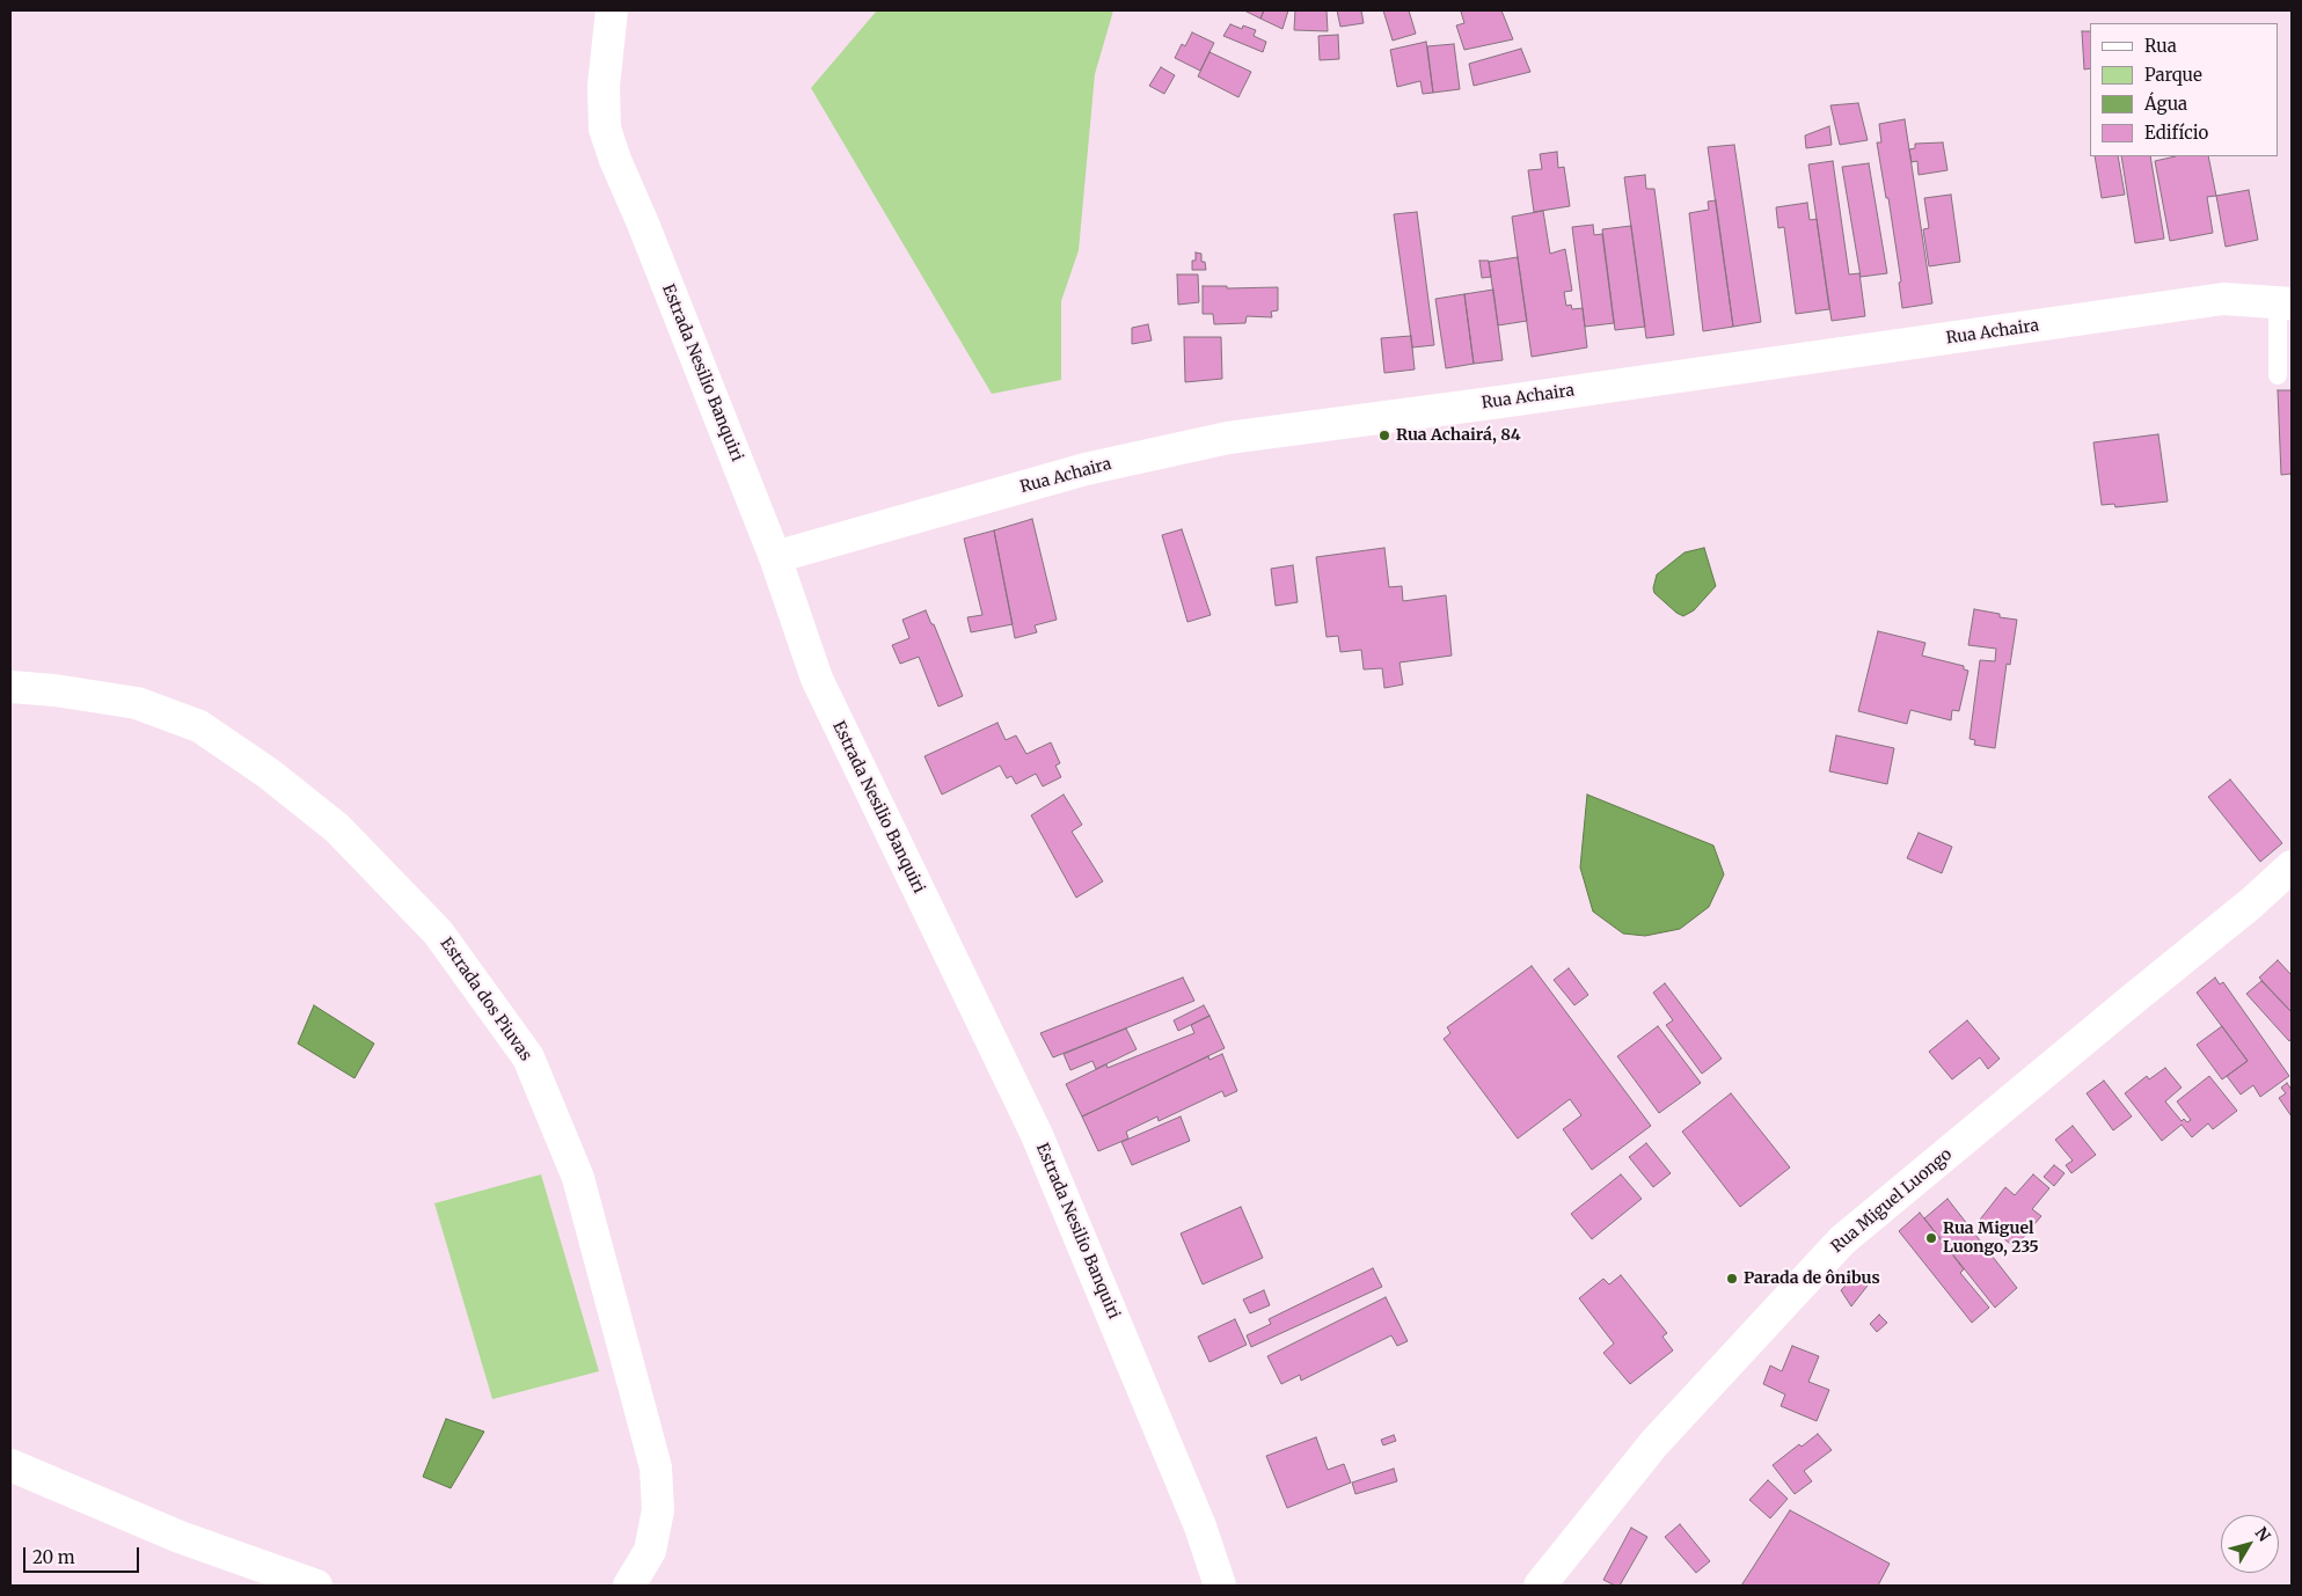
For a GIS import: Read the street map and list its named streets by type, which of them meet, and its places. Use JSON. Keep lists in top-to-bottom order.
{
  "streets": {
    "street": [
      "Rua Achaira",
      "Estrada Nesilio Banquiri",
      "Estrada dos Piuvas",
      "Rua Miguel Luongo"
    ]
  },
  "crossings": [
    ["Rua Achaira", "Estrada Nesilio Banquiri"]
  ],
  "places": ["Rua Achairá, 84", "Rua Miguel Luongo, 235", "Parada de ônibus"],
  "legend": [
    "Rua",
    "Parque",
    "Água",
    "Edifício"
  ],
  "scale_bar": "20 m",
  "north": "top right"
}
